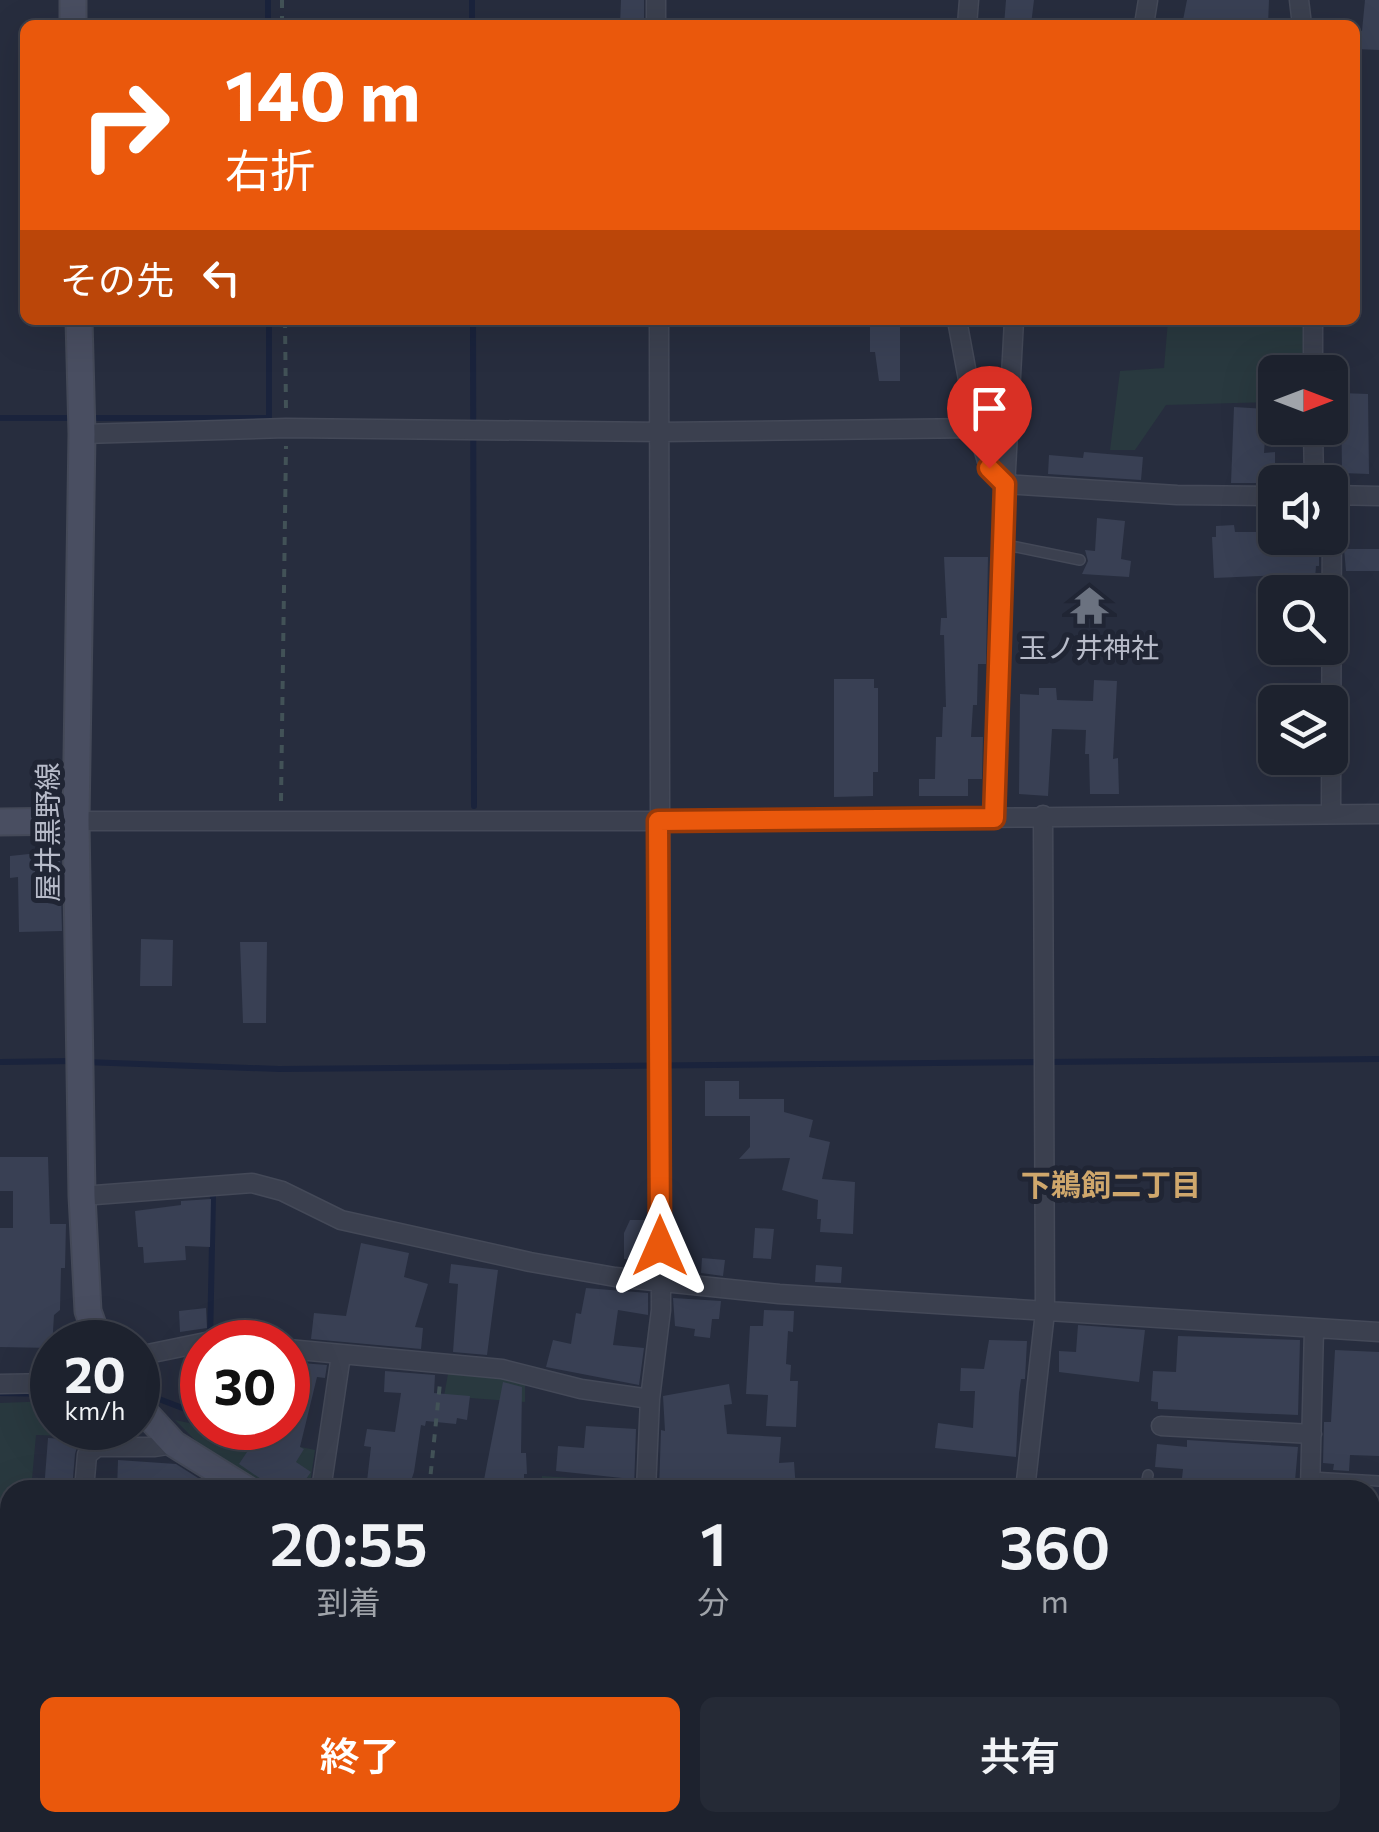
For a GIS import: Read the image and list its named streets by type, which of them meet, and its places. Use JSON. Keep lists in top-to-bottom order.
{
  "streets": {
    "main road": ["屋井黒野線"]
  },
  "districts": ["下鵜飼二丁目"],
  "places": {
    "temple": ["玉ノ井神社"]
  },
  "north": "right",
  "page": {
    "turn": ["140 m", "右折"],
    "then": "その先",
    "speed": "20 km/h",
    "limit": "30",
    "eta": [
      "20:55",
      "到着",
      "1",
      "分",
      "360",
      "m"
    ],
    "buttons": ["終了", "共有"]
  }
}
